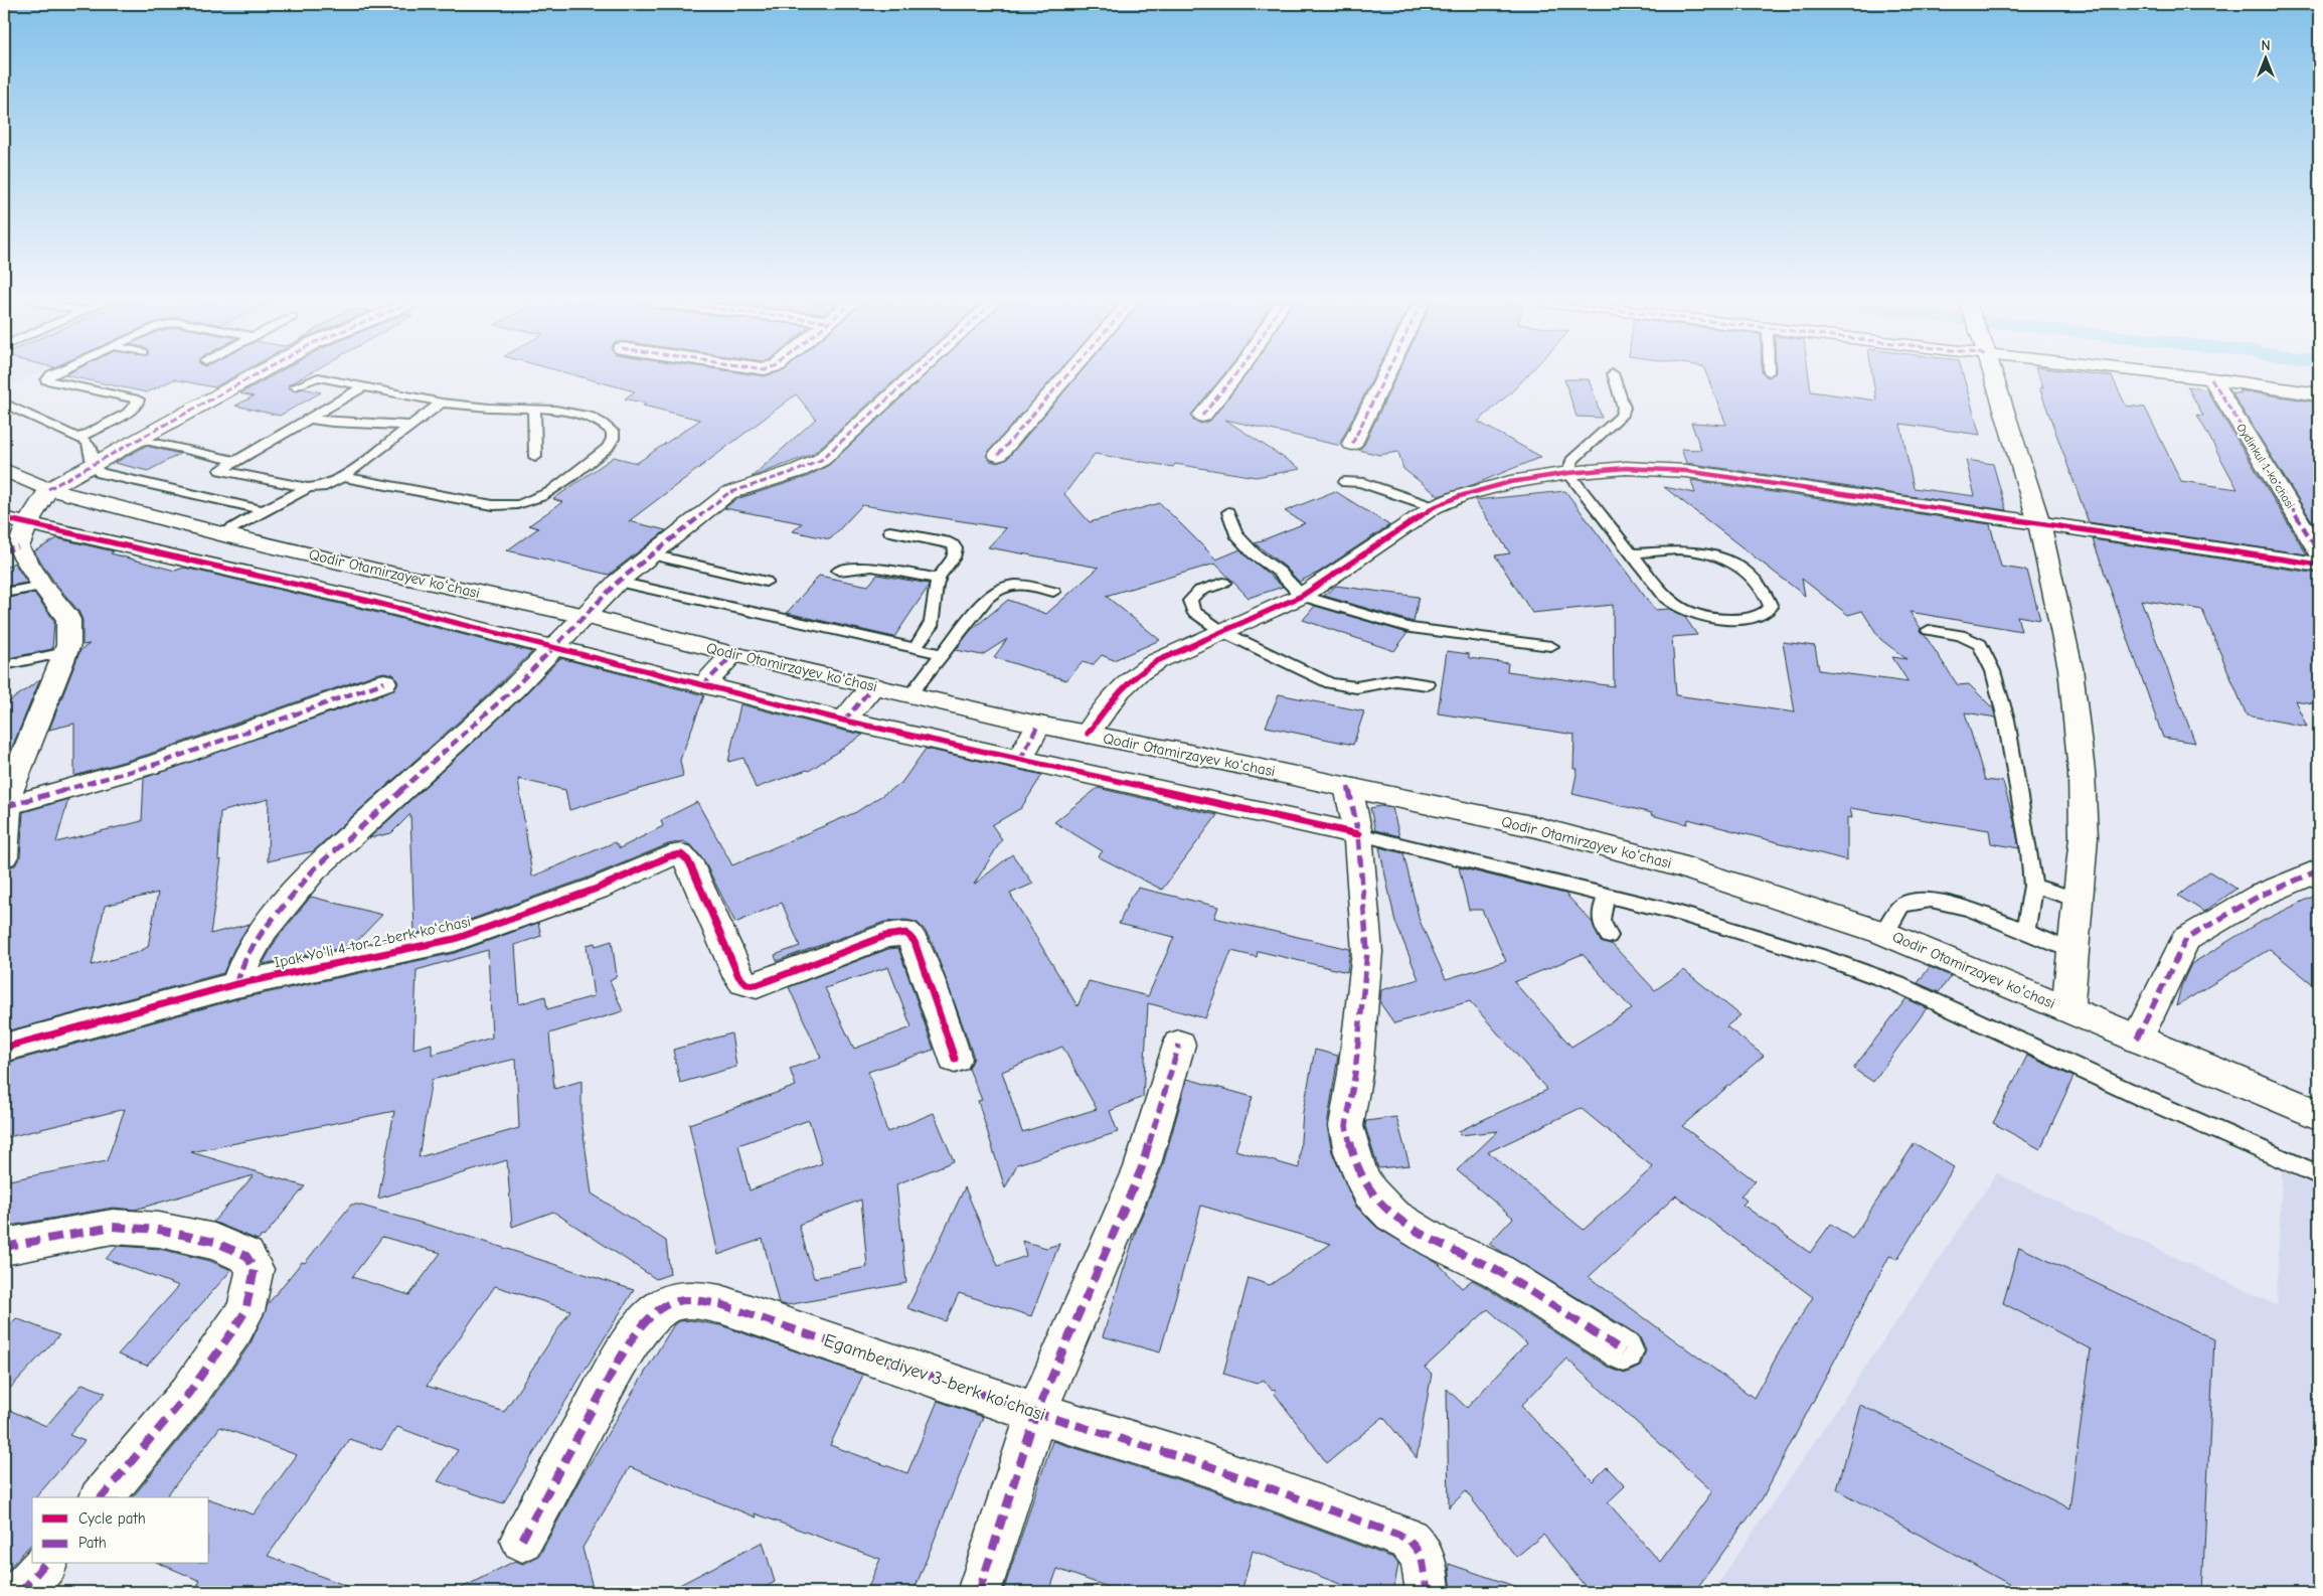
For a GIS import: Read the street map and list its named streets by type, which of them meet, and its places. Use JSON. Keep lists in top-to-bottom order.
{
  "streets": {
    "street": [
      "Oydinkul 1-ko'chasi",
      "Qodir Otamirzayev koʻchasi",
      "Ipak Yoʻli 4-tor 2-berk koʻchasi",
      "Egamberdiyev 3-berk koʻchasi"
    ]
  },
  "crossings": [
    ["Qodir Otamirzayev koʻchasi", "Ipak Yoʻli 4-tor 2-berk koʻchasi"]
  ],
  "legend": ["Cycle path", "Path"],
  "north": "top"
}
